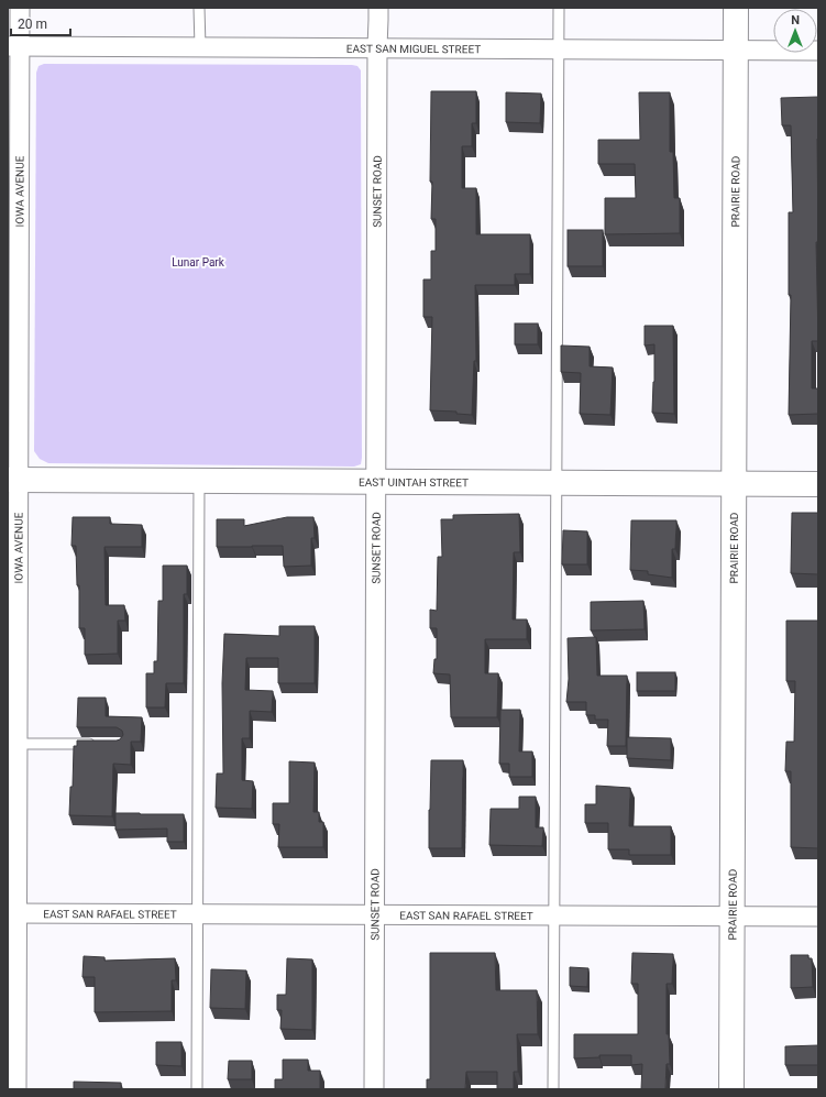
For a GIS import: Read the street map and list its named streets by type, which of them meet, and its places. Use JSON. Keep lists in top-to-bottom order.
{
  "streets": {
    "street": [
      "EAST SAN MIGUEL STREET",
      "SUNSET ROAD",
      "PRAIRIE ROAD",
      "IOWA AVENUE",
      "EAST UINTAH STREET",
      "EAST SAN RAFAEL STREET"
    ]
  },
  "crossings": [
    ["EAST SAN MIGUEL STREET", "SUNSET ROAD"],
    ["EAST SAN MIGUEL STREET", "PRAIRIE ROAD"],
    ["EAST SAN MIGUEL STREET", "IOWA AVENUE"],
    ["SUNSET ROAD", "EAST UINTAH STREET"],
    ["SUNSET ROAD", "EAST SAN RAFAEL STREET"],
    ["PRAIRIE ROAD", "EAST UINTAH STREET"],
    ["PRAIRIE ROAD", "EAST SAN RAFAEL STREET"],
    ["IOWA AVENUE", "EAST UINTAH STREET"],
    ["IOWA AVENUE", "EAST SAN RAFAEL STREET"]
  ],
  "parks": ["Lunar Park"],
  "scale_bar": "20 m",
  "north": "top"
}
